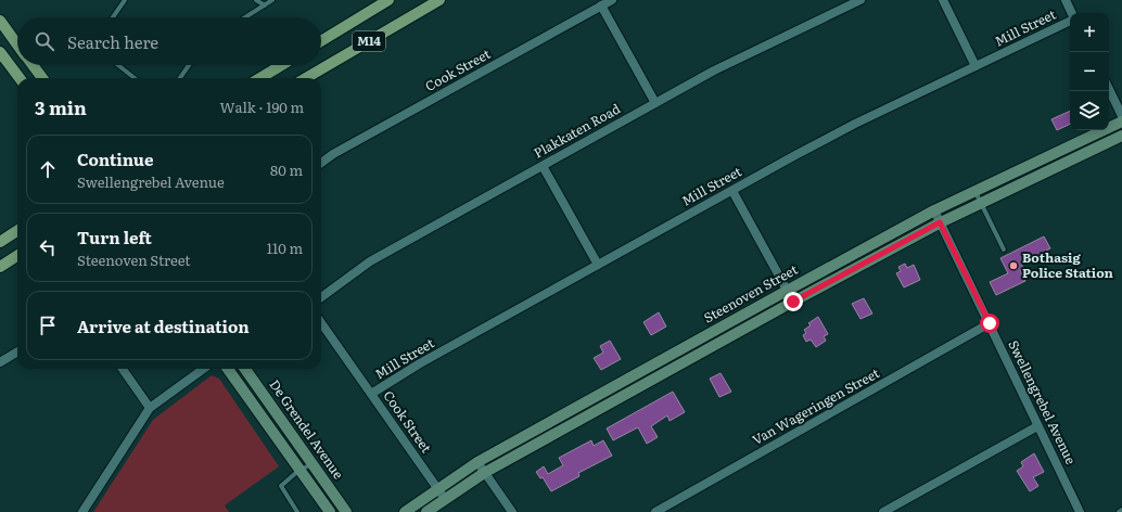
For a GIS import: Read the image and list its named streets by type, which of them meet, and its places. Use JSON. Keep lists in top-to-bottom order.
{
  "streets": {
    "main road": ["M14"],
    "street": [
      "Mill Street",
      "Cook Street",
      "Plakkaten Road",
      "Steenoven Street",
      "Swellengrebel Avenue",
      "Van Wageringen Street",
      "De Grendel Avenue"
    ]
  },
  "crossings": [
    ["Mill Street", "Cook Street"],
    ["Cook Street", "Steenoven Street"],
    ["Steenoven Street", "Swellengrebel Avenue"],
    ["Swellengrebel Avenue", "Van Wageringen Street"]
  ],
  "places": ["Bothasig Police Station"],
  "page": {
    "map_buttons": ["+", "−"],
    "search": "Search here",
    "heading": ["3 min", "Walk · 190 m"],
    "list": [
      ["Continue", "Swellengrebel Avenue", "80 m"],
      ["Turn left", "Steenoven Street", "110 m"],
      "Arrive at destination"
    ]
  }
}
